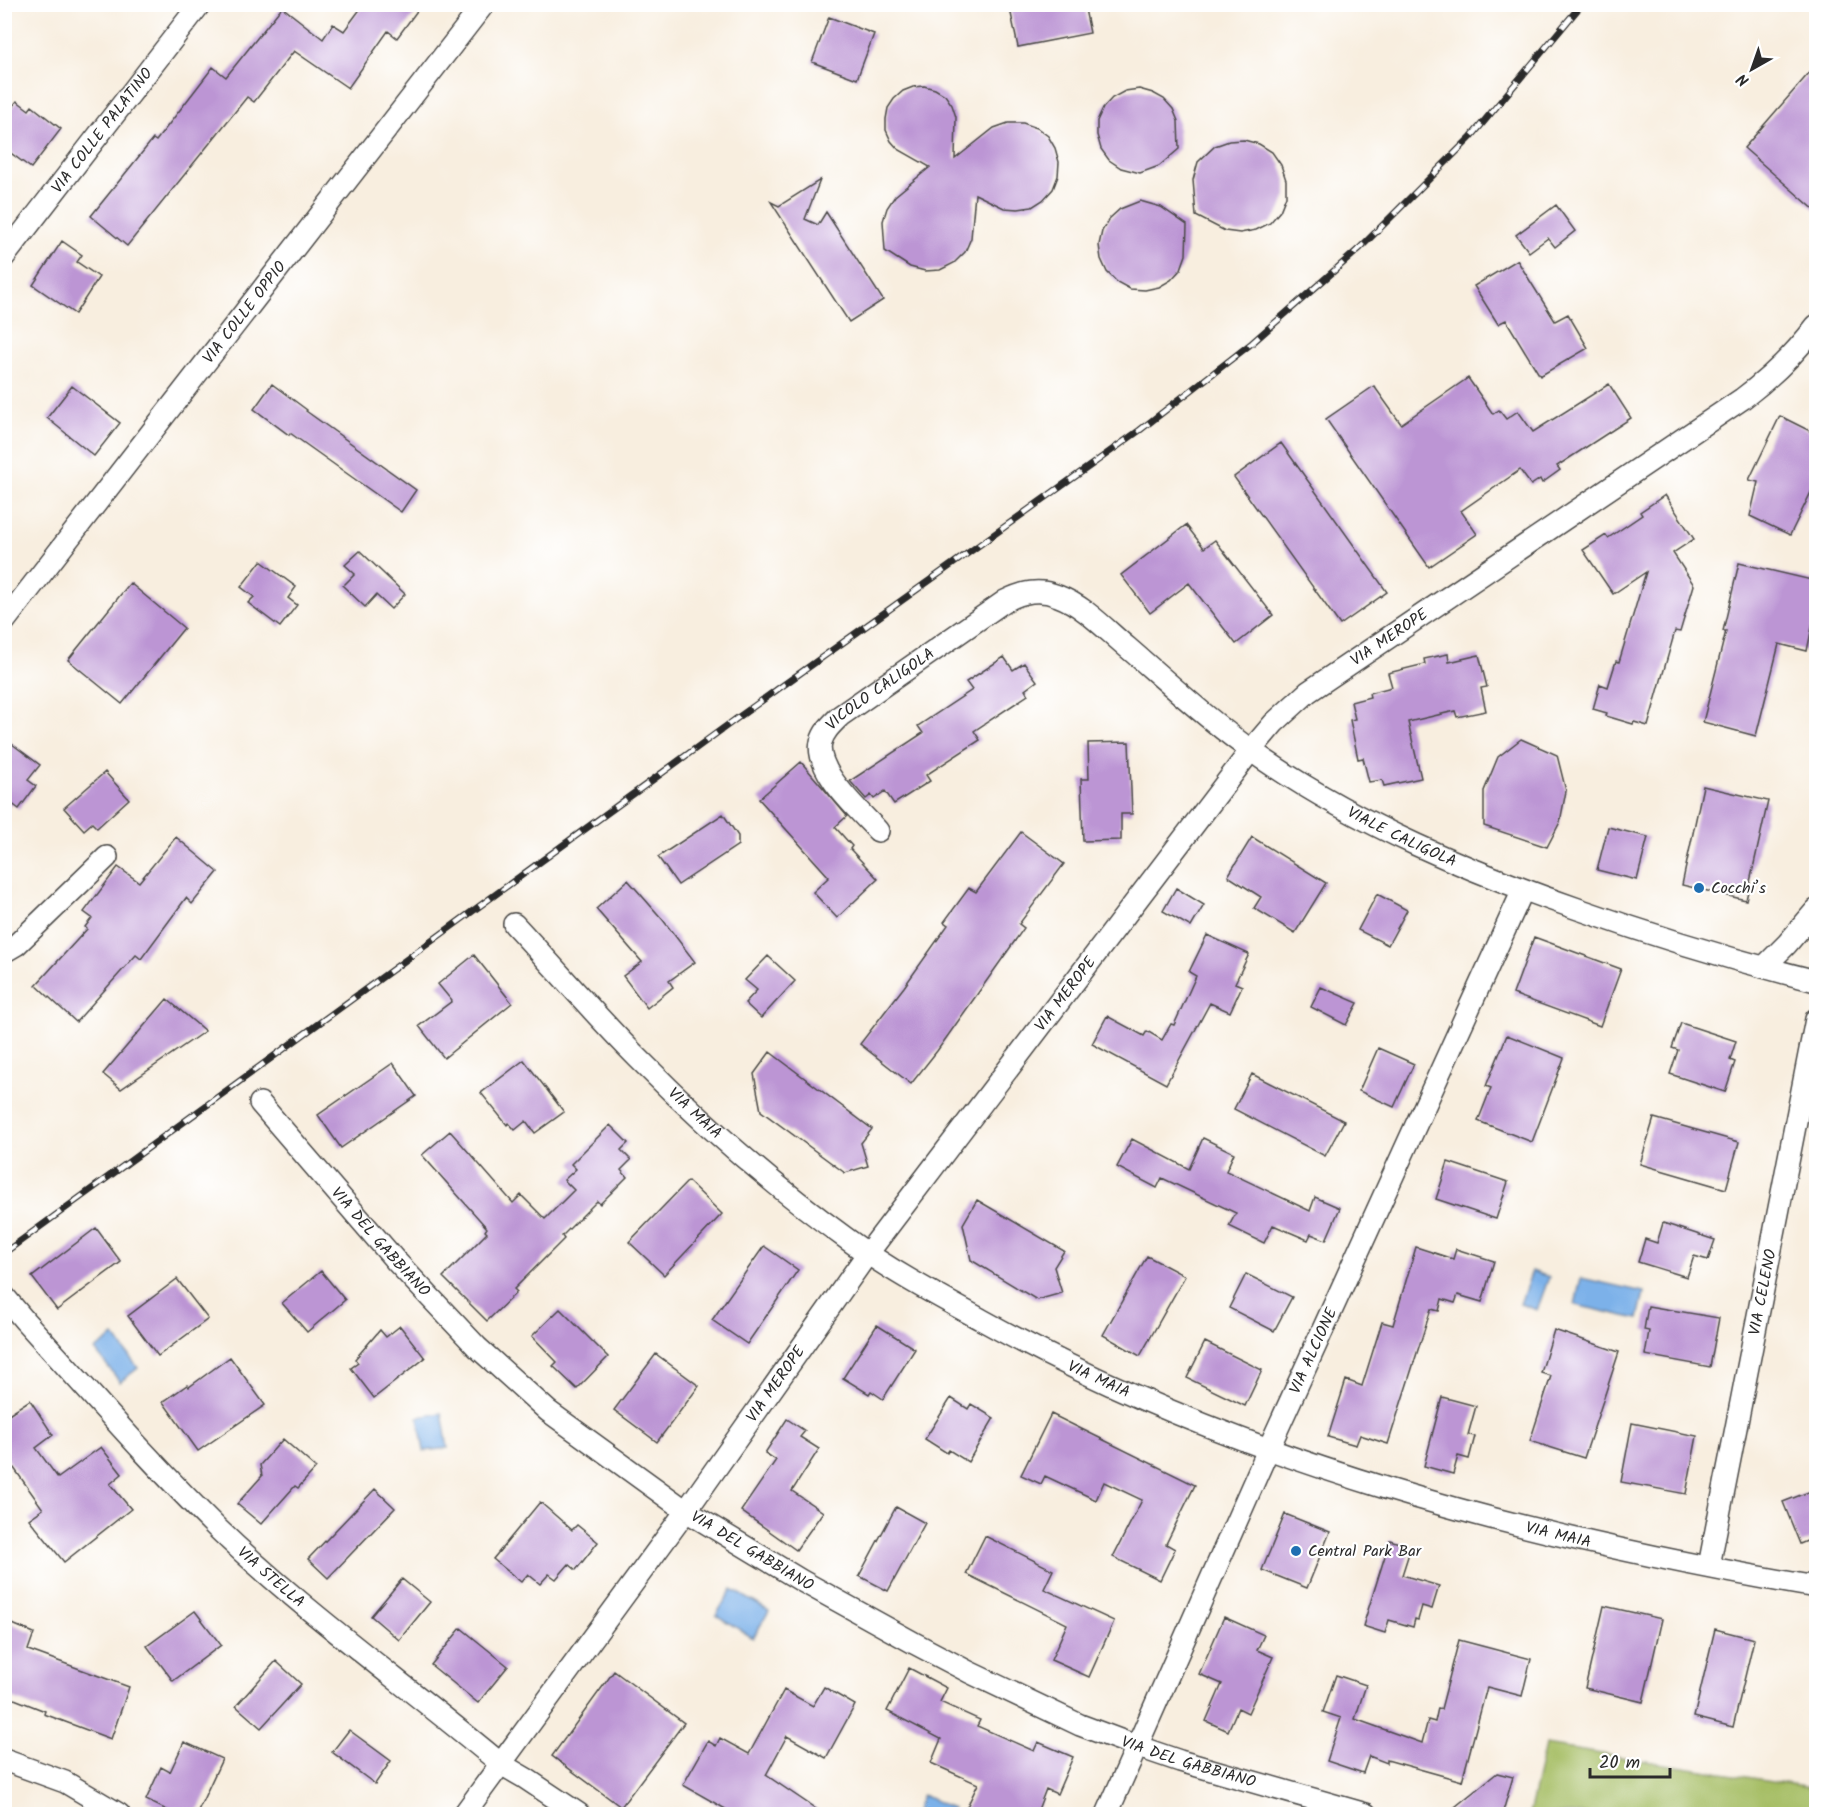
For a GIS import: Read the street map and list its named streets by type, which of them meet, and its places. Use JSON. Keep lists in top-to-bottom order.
{
  "streets": {
    "street": [
      "VIA COLLE PALATINO",
      "VIA COLLE OPPIO",
      "VIA MEROPE",
      "VICOLO CALIGOLA",
      "VIALE CALIGOLA",
      "VIA MAIA",
      "VIA DEL GABBIANO",
      "VIA CELENO",
      "VIA ALCIONE",
      "VIA STELLA"
    ]
  },
  "crossings": [
    ["VIA MEROPE", "VIALE CALIGOLA"],
    ["VIA MEROPE", "VIA MAIA"],
    ["VIA MEROPE", "VIA DEL GABBIANO"],
    ["VIA MEROPE", "VIA STELLA"],
    ["VICOLO CALIGOLA", "VIALE CALIGOLA"],
    ["VIALE CALIGOLA", "VIA ALCIONE"],
    ["VIA MAIA", "VIA CELENO"],
    ["VIA MAIA", "VIA ALCIONE"],
    ["VIA DEL GABBIANO", "VIA ALCIONE"]
  ],
  "places": ["Cocchi’s", "Central Park Bar"],
  "scale_bar": "20 m",
  "north": "bottom left"
}
